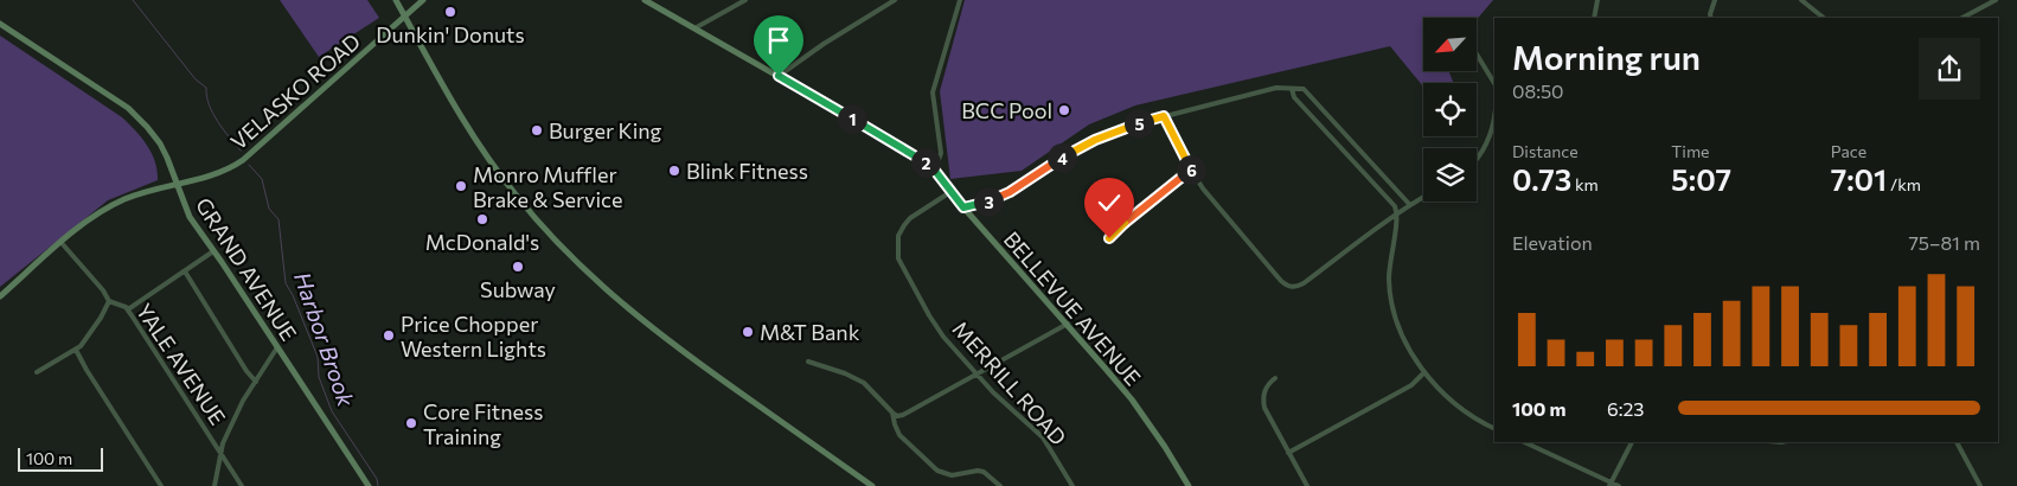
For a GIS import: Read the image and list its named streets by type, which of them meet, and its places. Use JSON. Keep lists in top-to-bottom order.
{
  "streets": {
    "street": [
      "VELASKO ROAD",
      "GRAND AVENUE",
      "BELLEVUE AVENUE",
      "YALE AVENUE",
      "MERRILL ROAD"
    ]
  },
  "crossings": [
    ["VELASKO ROAD", "GRAND AVENUE"],
    ["VELASKO ROAD", "YALE AVENUE"],
    ["BELLEVUE AVENUE", "MERRILL ROAD"]
  ],
  "water": ["Harbor Brook"],
  "places": [
    "Dunkin' Donuts",
    "BCC Pool",
    "Burger King",
    "Blink Fitness",
    "Monro Muffler Brake & Service",
    "McDonald's",
    "Subway",
    "M&T Bank",
    "Price Chopper Western Lights",
    "Core Fitness Training"
  ],
  "scale_bar": "100 m",
  "north": "bottom left",
  "page": {
    "heading": ["Morning run", "08:50"],
    "pins": [
      "1",
      "5",
      "4",
      "2",
      "6",
      "3"
    ],
    "stats": [
      ["Distance", "0.73 km"],
      ["Time", "5:07"],
      ["Pace", "7:01 /km"]
    ],
    "chart": ["Elevation", "75–81 m"],
    "list": [
      {
        "name": "100 m",
        "note": "6:23"
      }
    ],
    "scale": "100 m"
  }
}
